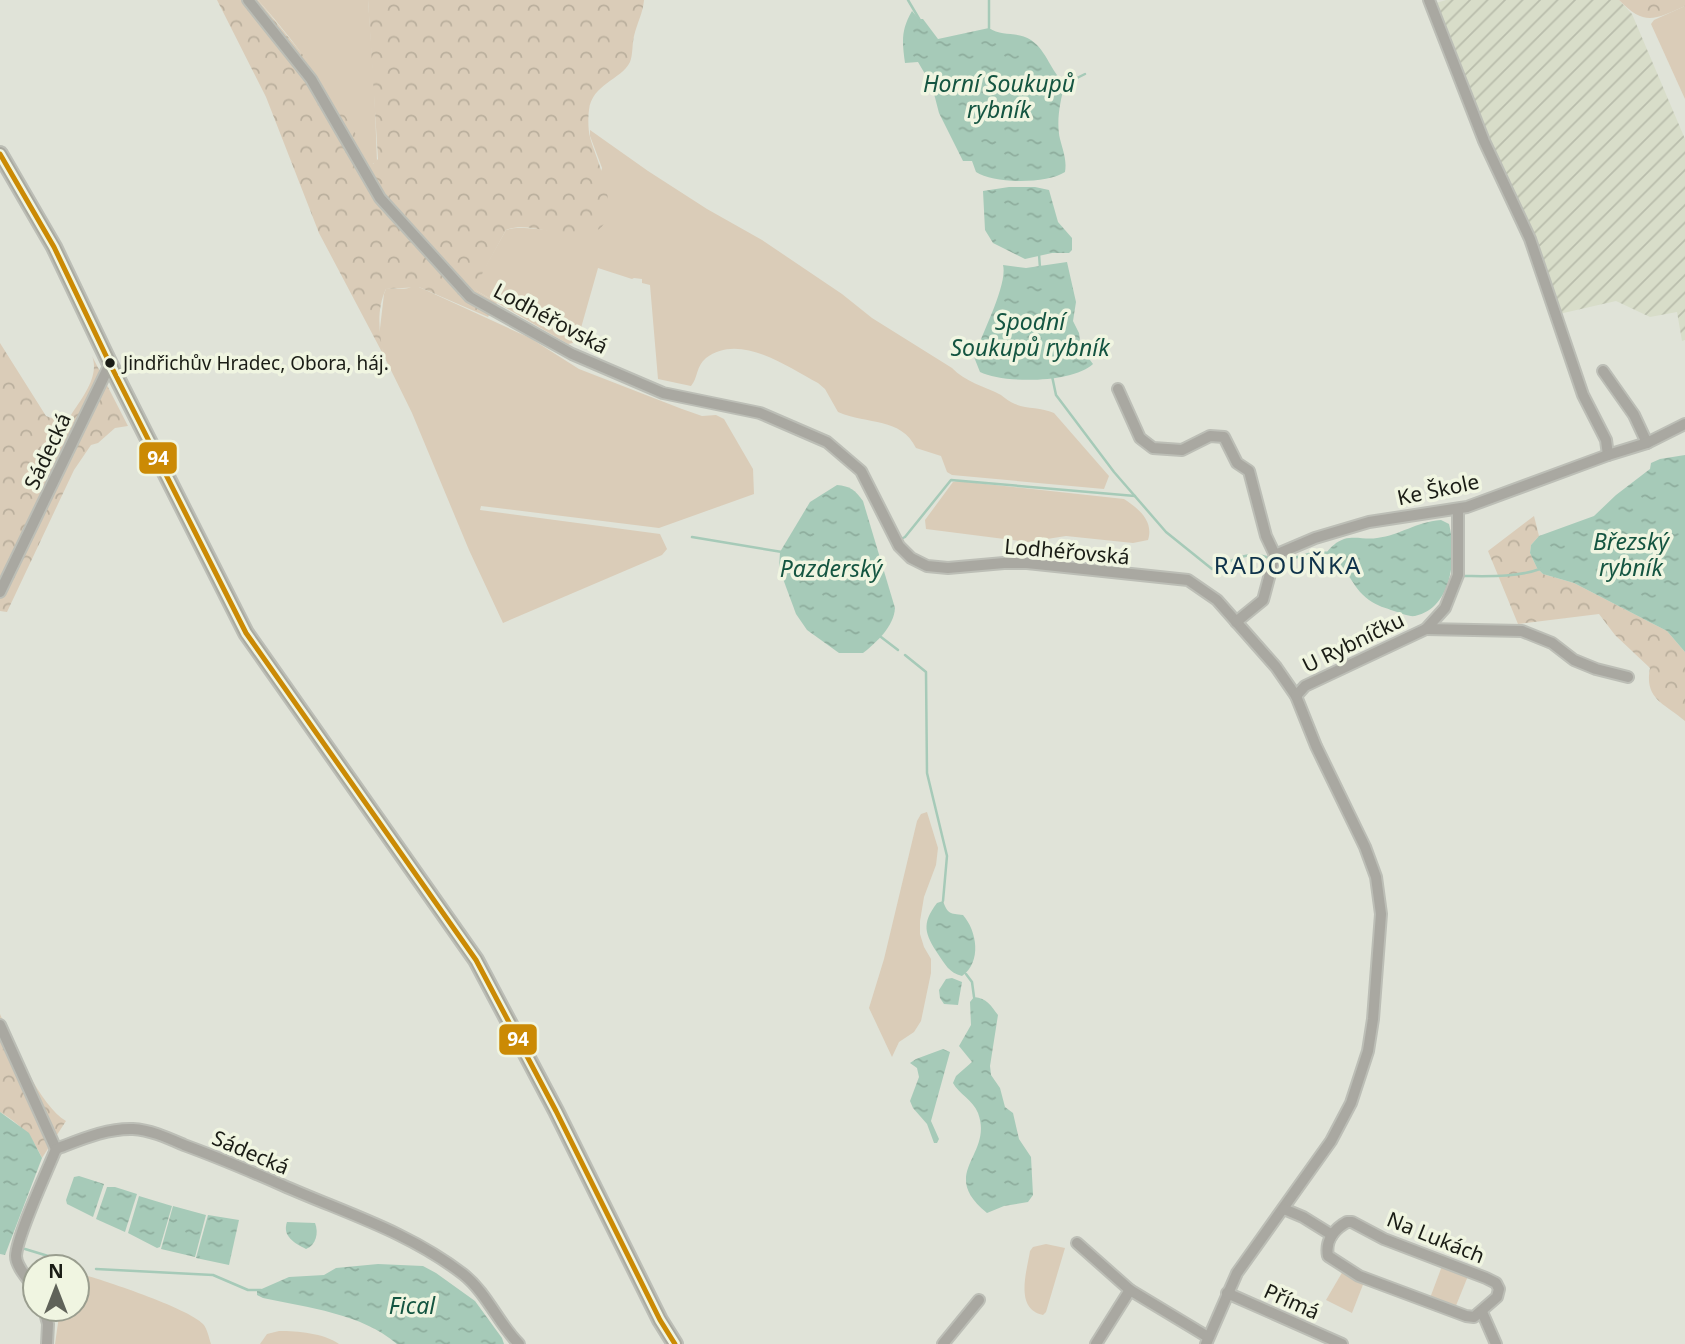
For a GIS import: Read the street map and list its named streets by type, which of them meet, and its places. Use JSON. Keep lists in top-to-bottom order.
{
  "streets": {
    "street": [
      "Lodhéřovská",
      "Sádecká",
      "Ke Škole",
      "U Rybníčku",
      "Na Lukách",
      "Přímá"
    ]
  },
  "crossings": [
    ["Lodhéřovská", "U Rybníčku"],
    ["Lodhéřovská", "Přímá"],
    ["Ke Škole", "U Rybníčku"]
  ],
  "districts": ["RADOUŇKA"],
  "water": [
    "Horní Soukupů rybník",
    "Spodní Soukupů rybník",
    "Březský rybník",
    "Pazderský",
    "Fical"
  ],
  "places": ["Jindřichův Hradec, Obora, háj."],
  "lines": ["transit line 94"],
  "north": "top"
}
